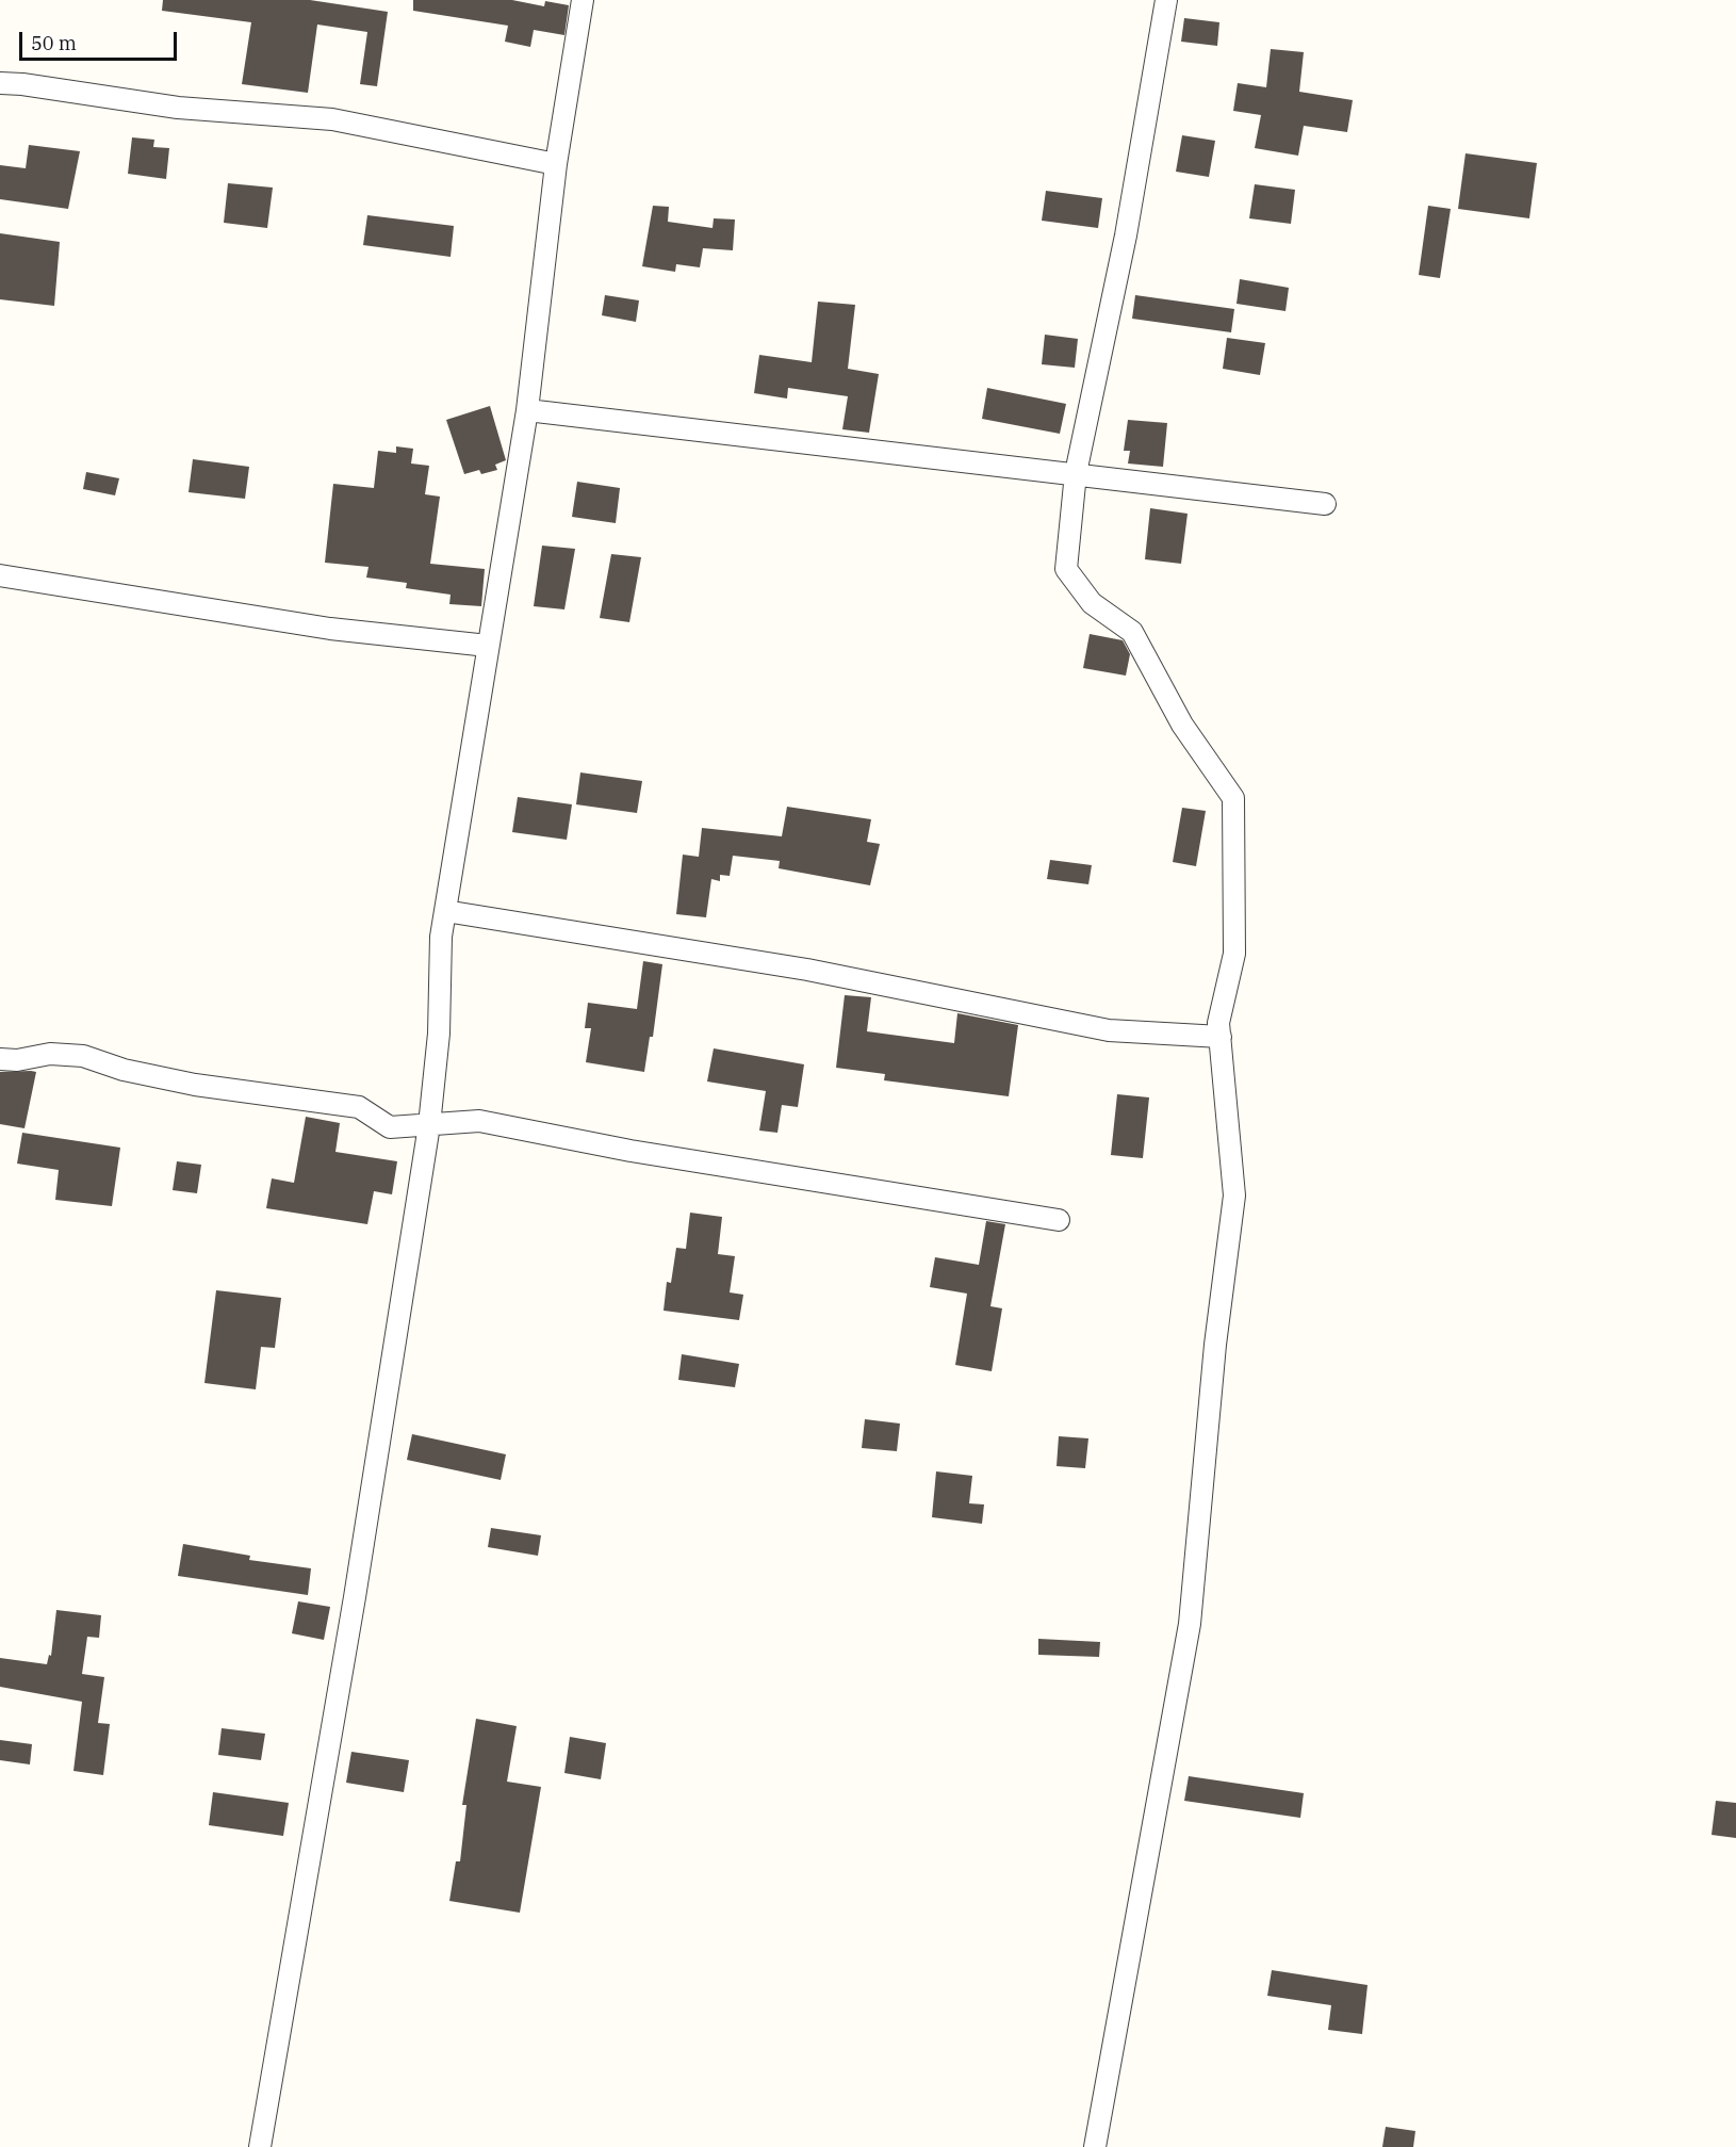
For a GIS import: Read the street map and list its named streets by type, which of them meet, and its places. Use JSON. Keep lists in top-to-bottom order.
{
  "scale_bar": "50 m"
}
